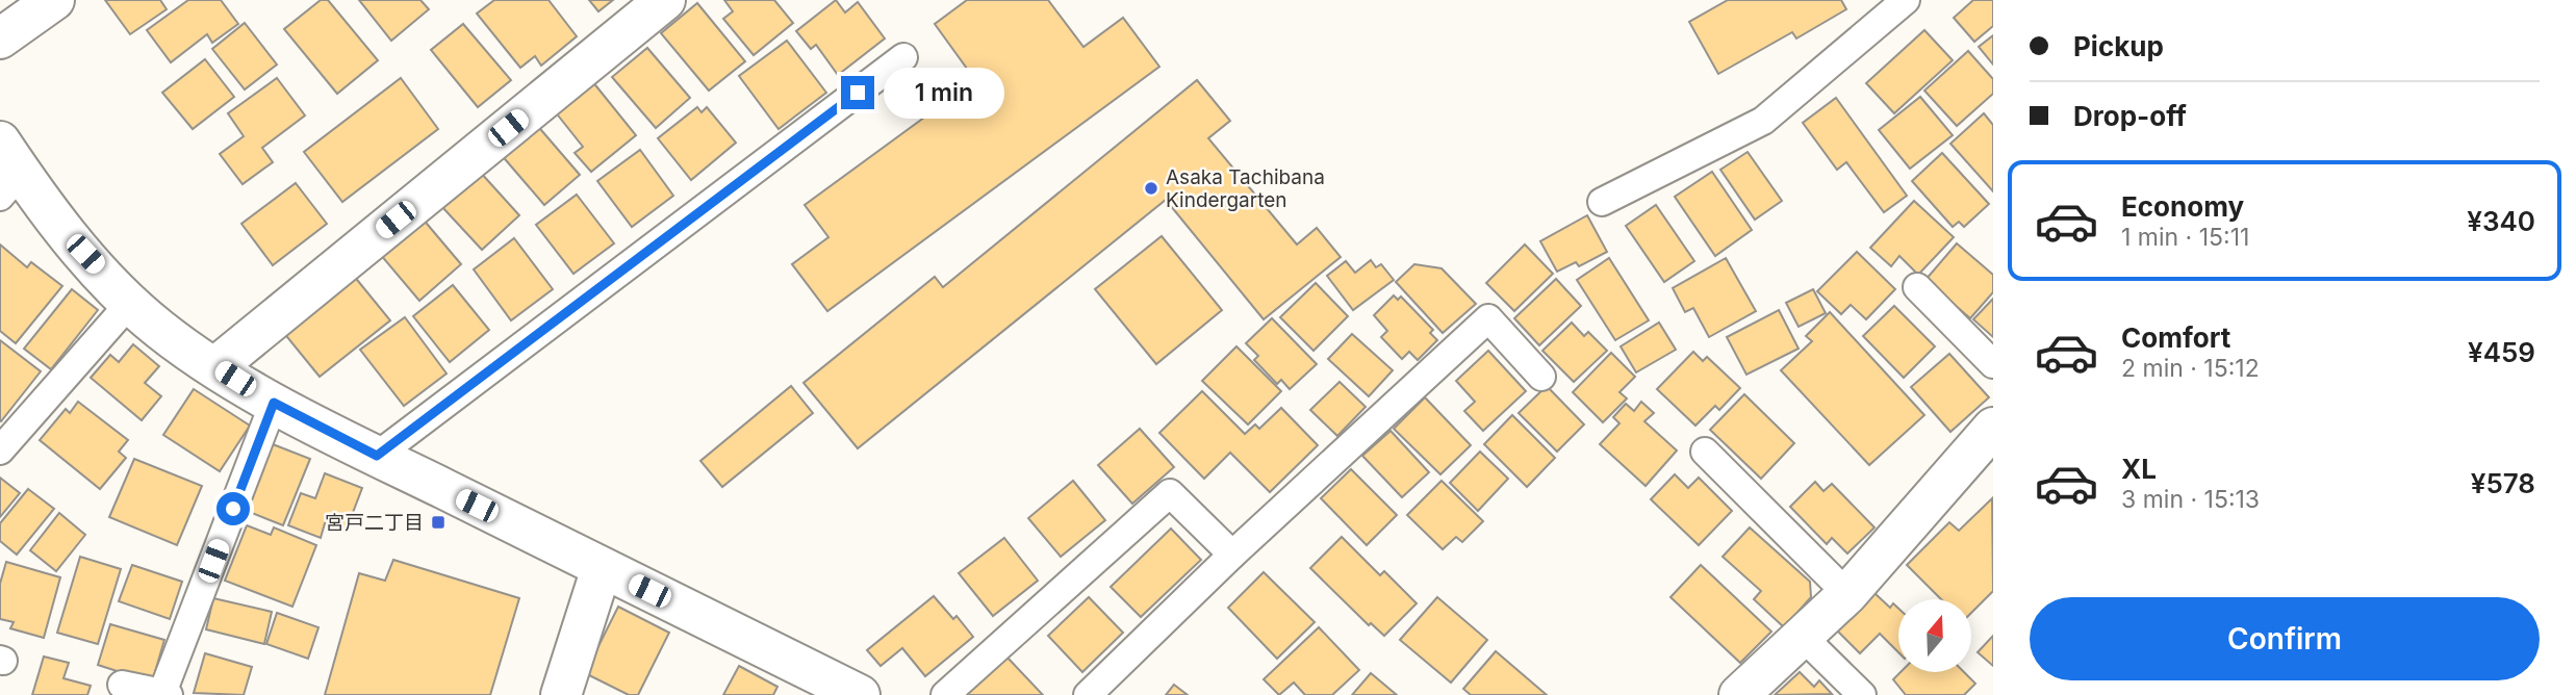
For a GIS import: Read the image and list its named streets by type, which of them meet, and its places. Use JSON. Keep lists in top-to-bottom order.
{
  "places": {
    "other": ["Asaka Tachibana Kindergarten"],
    "transit": ["宮戸二丁目"]
  },
  "north": "top",
  "page": {
    "banner": ["Pickup", "Drop-off"],
    "bubble": "1 min",
    "list": [
      {
        "name": "Economy",
        "note": "1 min · 15:11",
        "value": "¥340"
      },
      {
        "name": "Comfort",
        "note": "2 min · 15:12",
        "value": "¥459"
      },
      {
        "name": "XL",
        "note": "3 min · 15:13",
        "value": "¥578"
      }
    ],
    "buttons": "Confirm"
  }
}
